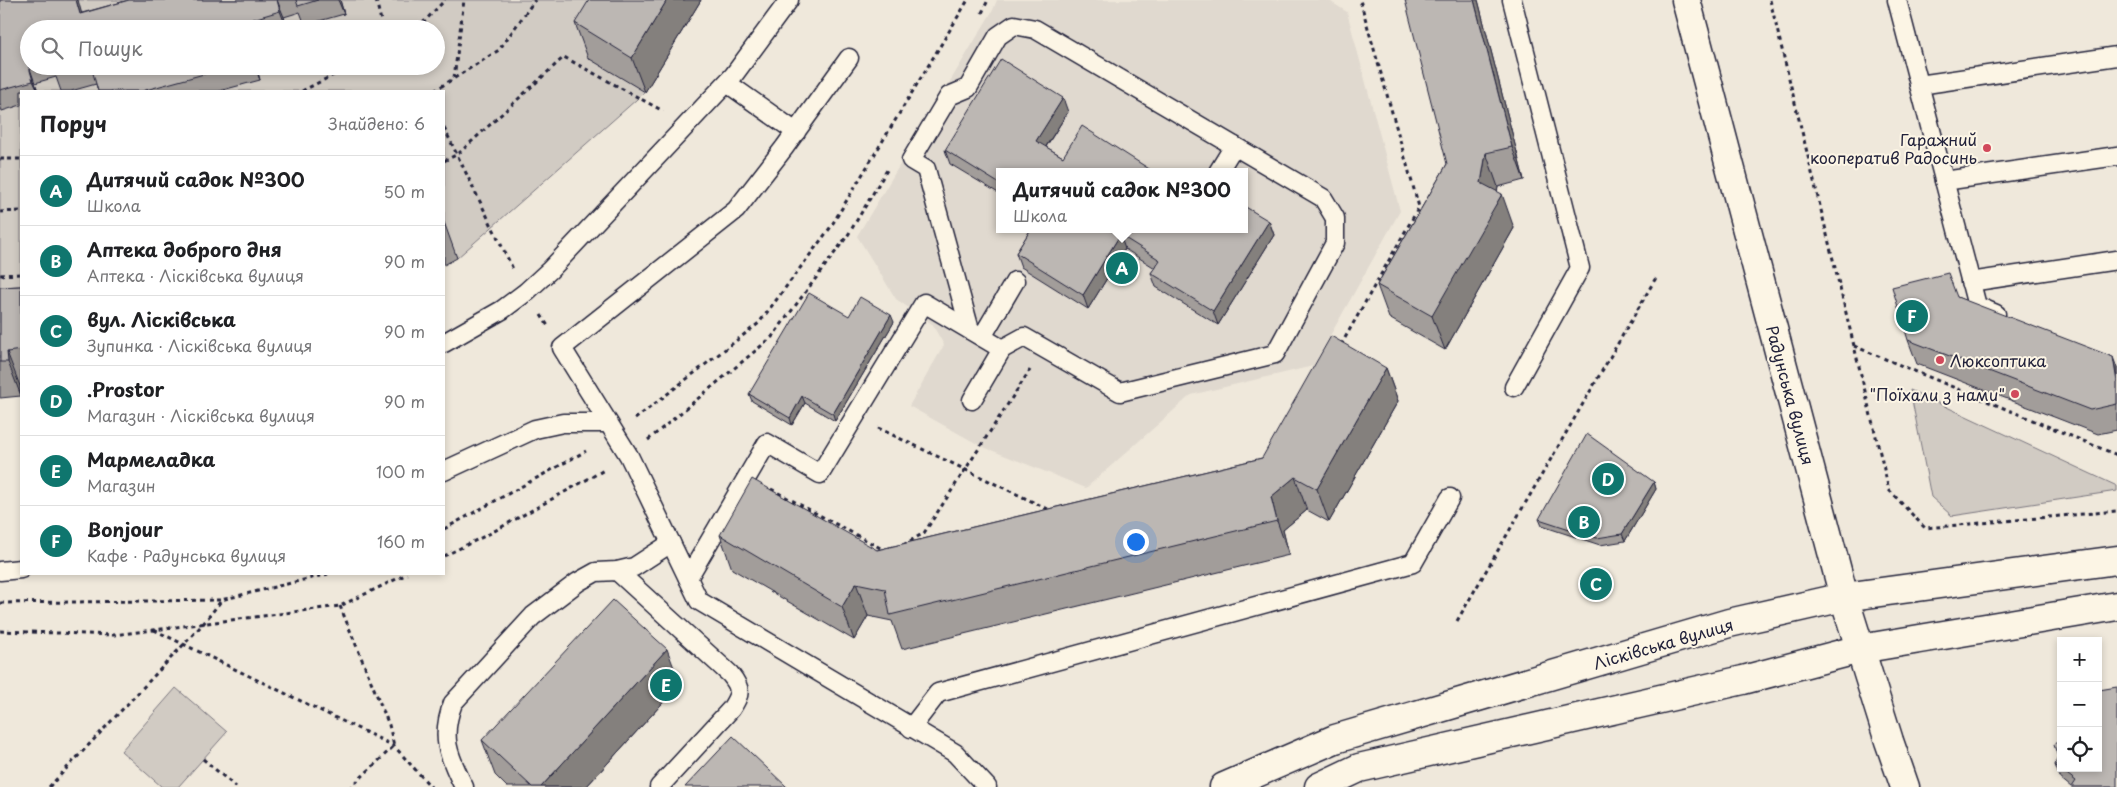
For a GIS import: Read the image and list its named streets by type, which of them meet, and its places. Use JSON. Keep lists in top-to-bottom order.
{
  "streets": {
    "street": ["Радунська вулиця", "Лісківська вулиця"]
  },
  "crossings": [
    ["Радунська вулиця", "Лісківська вулиця"]
  ],
  "places": ["Гаражний кооператив Радосинь", "Люксоптика", "\"Поїхали з нами\""],
  "page": {
    "search": "Пошук",
    "heading": ["Поруч", "Знайдено: 6"],
    "list": [
      {
        "mark": "A",
        "name": "Дитячий садок №300",
        "note": "Школа",
        "value": "50 m"
      },
      {
        "mark": "B",
        "name": "Аптека доброго дня",
        "note": "Аптека · Лісківська вулиця",
        "value": "90 m"
      },
      {
        "mark": "C",
        "name": "вул. Лісківська",
        "note": "Зупинка · Лісківська вулиця",
        "value": "90 m"
      },
      {
        "mark": "D",
        "name": ".Prostor",
        "note": "Магазин · Лісківська вулиця",
        "value": "90 m"
      },
      {
        "mark": "E",
        "name": "Мармеладка",
        "note": "Магазин",
        "value": "100 m"
      },
      {
        "mark": "F",
        "name": "Bonjour",
        "note": "Кафе · Радунська вулиця",
        "value": "160 m"
      }
    ],
    "popup": ["Дитячий садок №300", "Школа"],
    "pins": [
      "A",
      "F",
      "D",
      "B",
      "C",
      "E"
    ],
    "map_buttons": ["+", "−"]
  }
}
